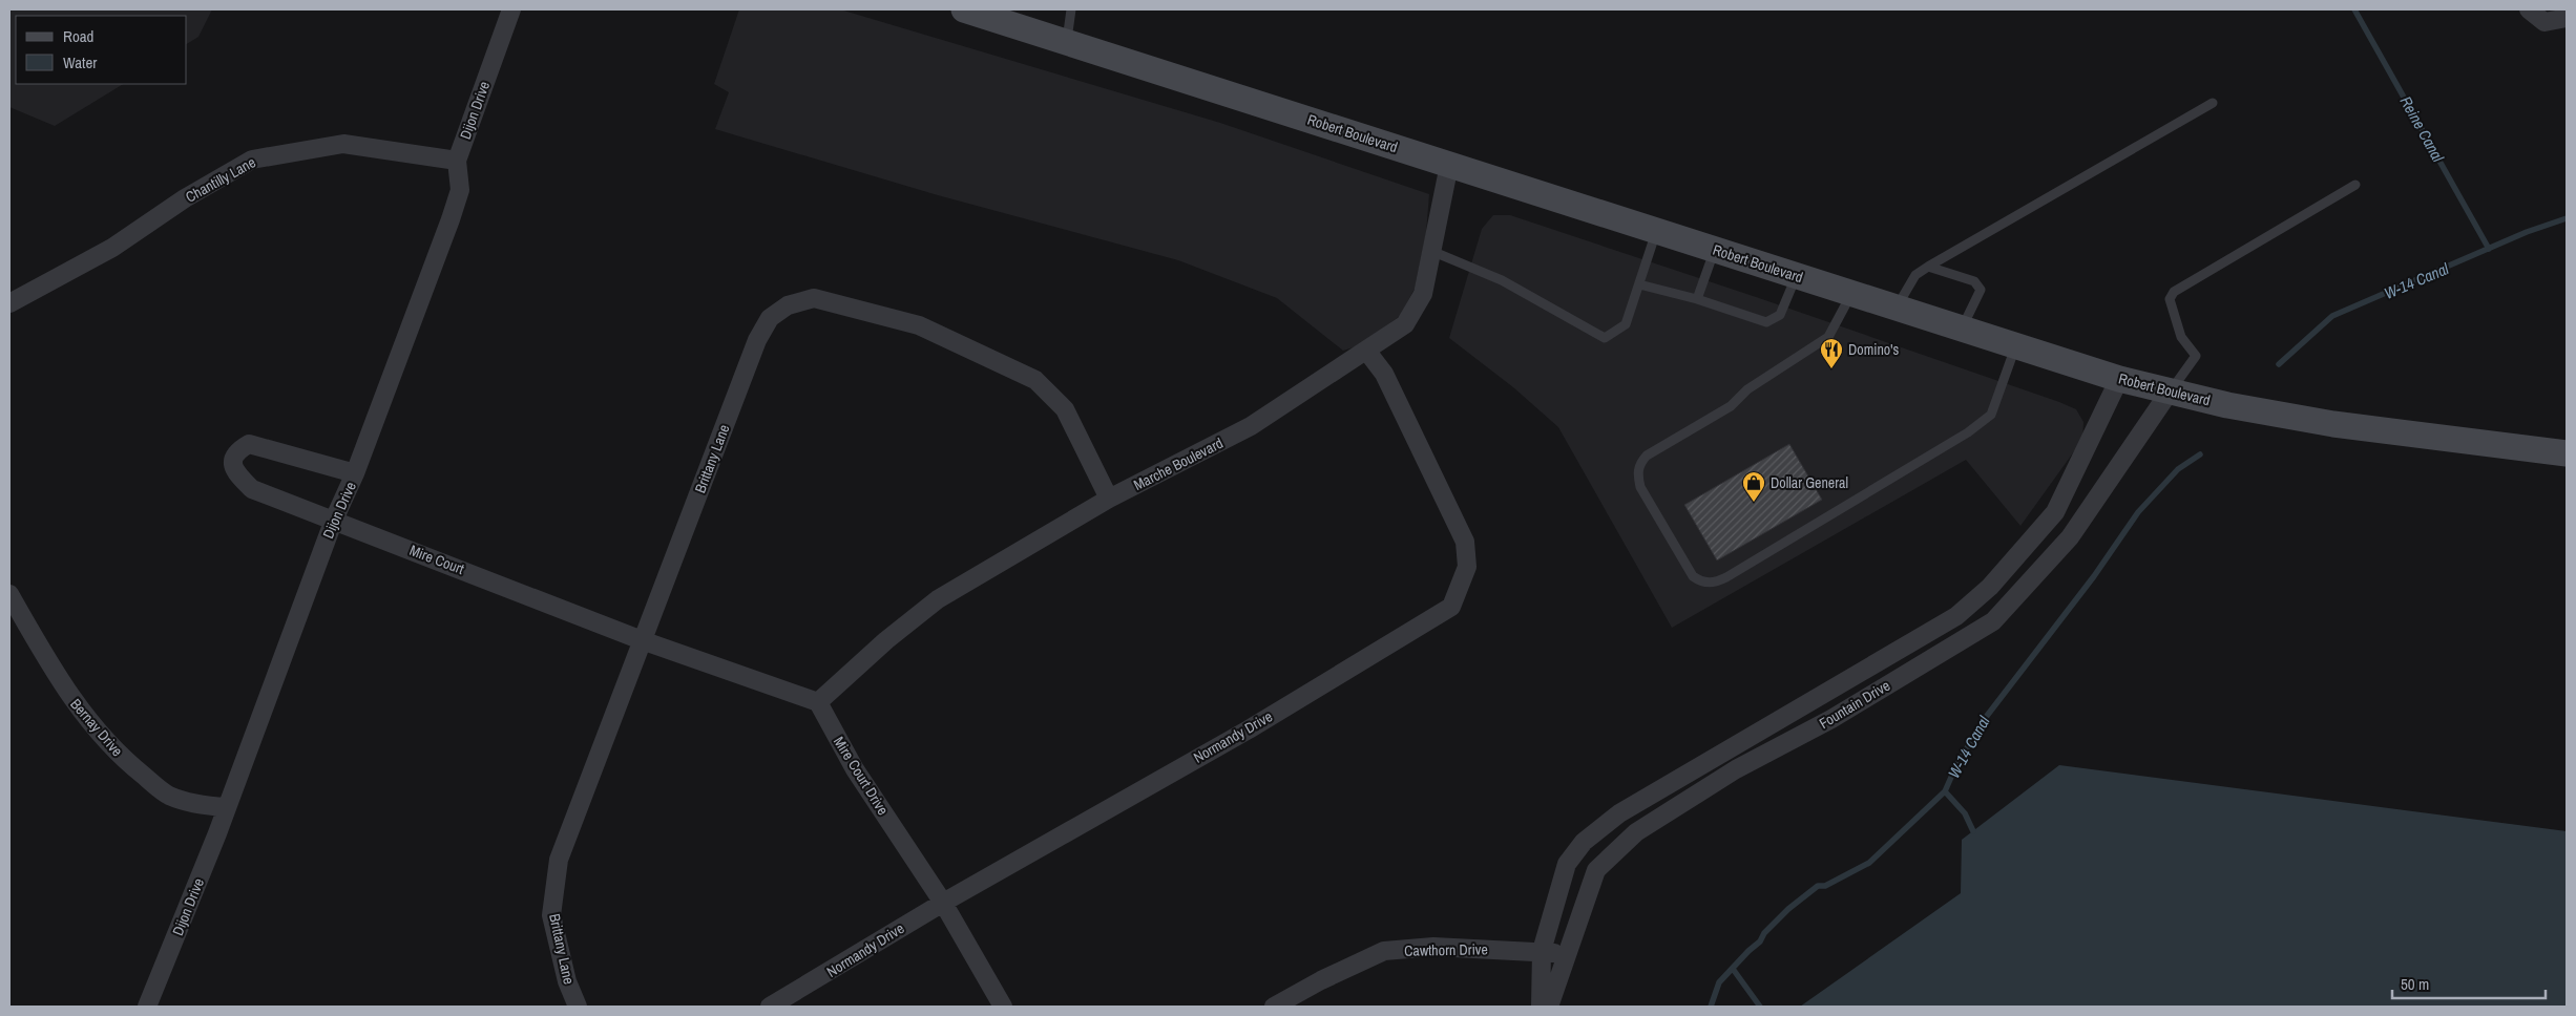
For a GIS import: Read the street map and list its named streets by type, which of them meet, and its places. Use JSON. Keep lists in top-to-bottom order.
{
  "streets": {
    "main road": ["Robert Boulevard"],
    "street": [
      "Dijon Drive",
      "Chantilly Lane",
      "Brittany Lane",
      "Marche Boulevard",
      "Mire Court",
      "Fountain Drive",
      "Bernay Drive",
      "Normandy Drive",
      "Mire Court Drive",
      "Cawthorn Drive"
    ]
  },
  "crossings": [
    ["Dijon Drive", "Chantilly Lane"],
    ["Dijon Drive", "Mire Court"],
    ["Dijon Drive", "Bernay Drive"],
    ["Robert Boulevard", "Marche Boulevard"],
    ["Robert Boulevard", "Fountain Drive"],
    ["Brittany Lane", "Marche Boulevard"],
    ["Brittany Lane", "Mire Court"],
    ["Marche Boulevard", "Normandy Drive"],
    ["Marche Boulevard", "Mire Court Drive"],
    ["Fountain Drive", "Cawthorn Drive"],
    ["Normandy Drive", "Mire Court Drive"]
  ],
  "water": ["Reine Canal", "W-14 Canal"],
  "places": {
    "restaurant": ["Domino's"],
    "shop": ["Dollar General"]
  },
  "legend": ["Road", "Water"],
  "scale_bar": "50 m"
}
